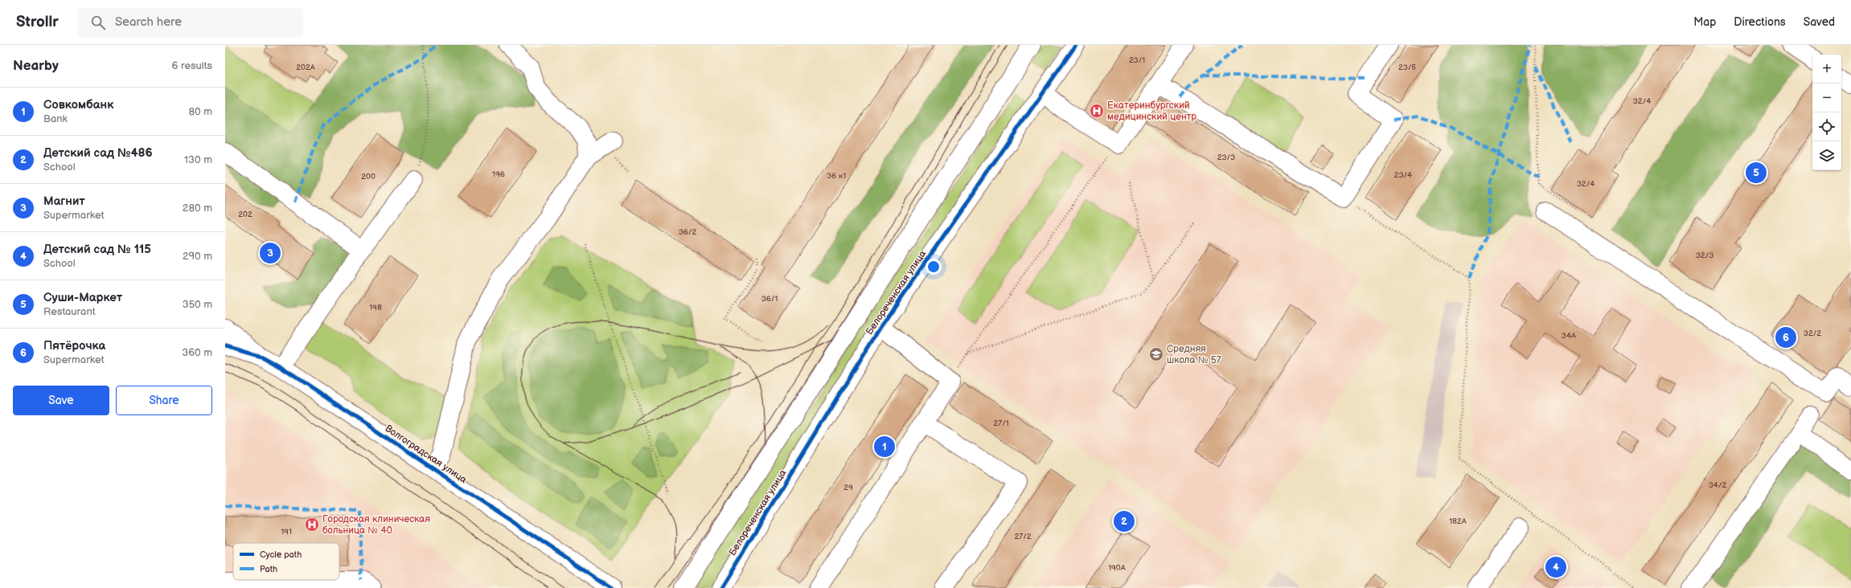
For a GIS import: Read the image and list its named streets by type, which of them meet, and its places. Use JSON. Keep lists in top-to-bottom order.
{
  "streets": {
    "street": ["Белореченская улица", "Волгоградская улица"]
  },
  "places": {
    "hospital": ["Екатеринбургский медицинский центр", "Городская клиническая больница № 40"],
    "school or university": ["Средняя школа № 57"]
  },
  "house_numbers": [
    "23/1",
    "202А",
    "23/5",
    "32/4",
    "23/3",
    "196",
    "23/4",
    "36 к1",
    "200",
    "32/4",
    "202",
    "36/2",
    "32/3",
    "36/1",
    "198",
    "32/2",
    "34А",
    "27/1",
    "34/2",
    "29",
    "182А",
    "191",
    "27/2",
    "190А"
  ],
  "legend": ["Cycle path", "Path"],
  "page": {
    "header": "Strollr",
    "search": "Search here",
    "nav": ["Map", "Directions", "Saved"],
    "heading": ["Nearby", "6 results"],
    "map_buttons": ["+", "−"],
    "list": [
      {
        "mark": "1",
        "name": "Совкомбанк",
        "note": "Bank",
        "value": "80 m"
      },
      {
        "mark": "2",
        "name": "Детский сад №486",
        "note": "School",
        "value": "130 m"
      },
      {
        "mark": "3",
        "name": "Магнит",
        "note": "Supermarket",
        "value": "280 m"
      },
      {
        "mark": "4",
        "name": "Детский сад № 115",
        "note": "School",
        "value": "290 m"
      },
      {
        "mark": "5",
        "name": "Суши-Маркет",
        "note": "Restaurant",
        "value": "350 m"
      },
      {
        "mark": "6",
        "name": "Пятёрочка",
        "note": "Supermarket",
        "value": "360 m"
      }
    ],
    "pins": [
      "5",
      "3",
      "6",
      "1",
      "2",
      "4"
    ],
    "buttons": ["Save", "Share"]
  }
}
